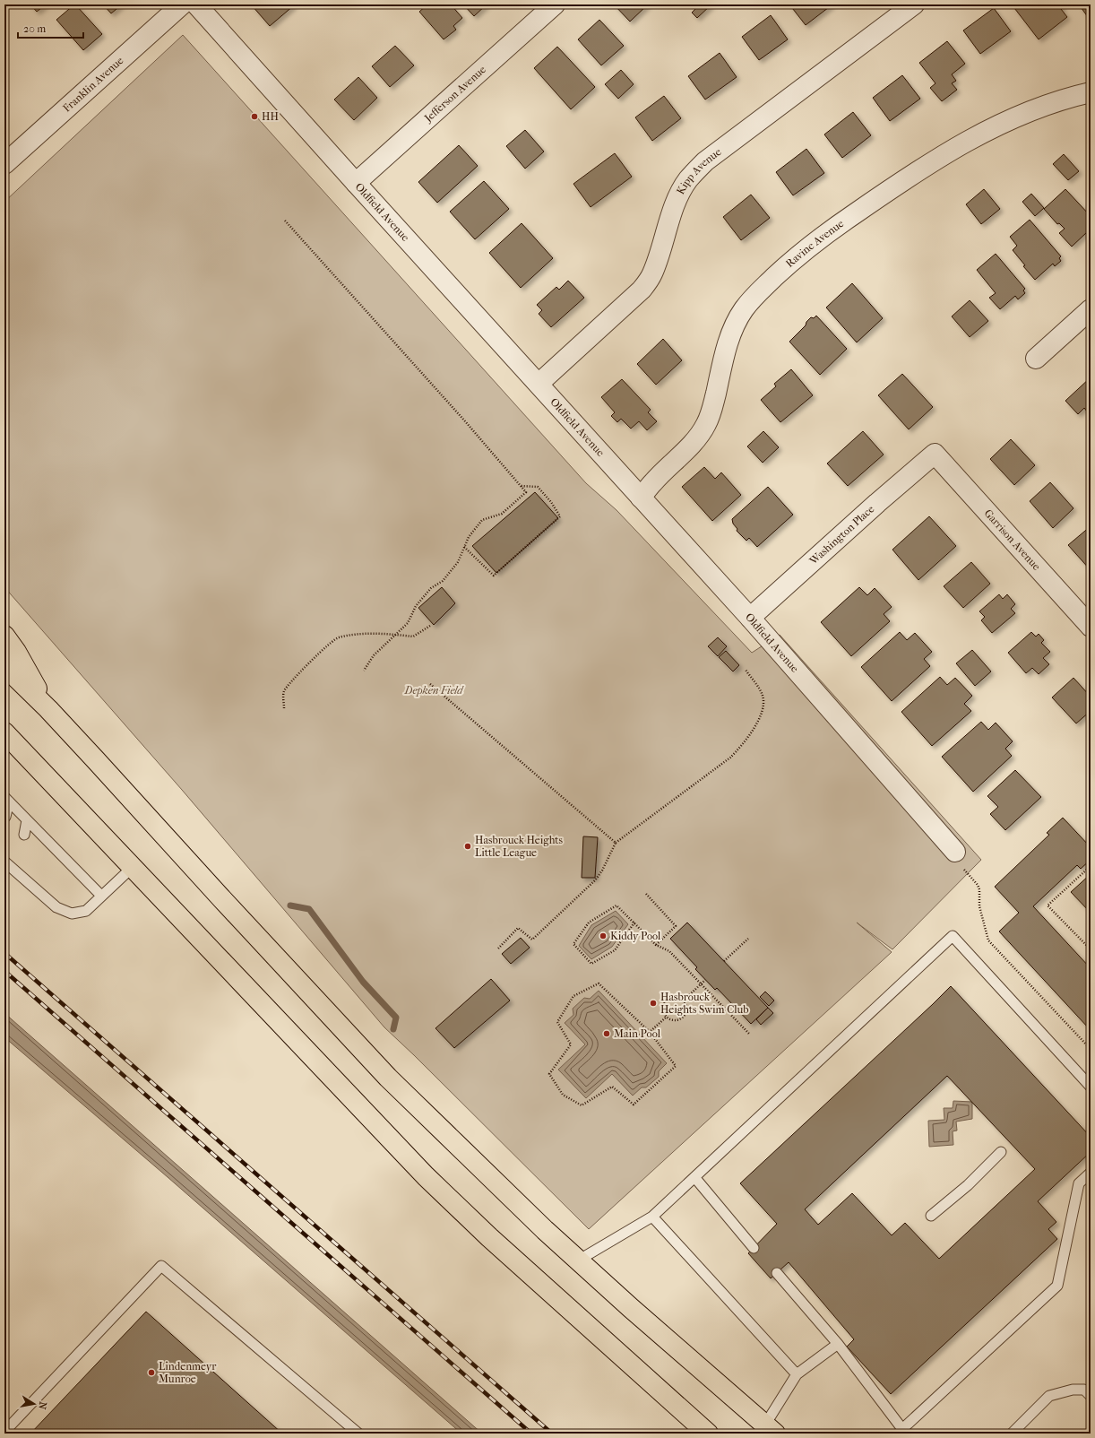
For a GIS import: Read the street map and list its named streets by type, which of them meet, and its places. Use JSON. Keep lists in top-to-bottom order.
{
  "streets": {
    "street": [
      "Franklin Avenue",
      "Jefferson Avenue",
      "Kipp Avenue",
      "Oldfield Avenue",
      "Ravine Avenue",
      "Washington Place",
      "Garrison Avenue"
    ]
  },
  "crossings": [
    ["Jefferson Avenue", "Oldfield Avenue"],
    ["Kipp Avenue", "Oldfield Avenue"],
    ["Oldfield Avenue", "Ravine Avenue"],
    ["Oldfield Avenue", "Washington Place"],
    ["Washington Place", "Garrison Avenue"]
  ],
  "parks": ["Depken Field"],
  "places": [
    "HH",
    "Hasbrouck Heights Little League",
    "Kiddy Pool",
    "Hasbrouck Heights Swim Club",
    "Main Pool",
    "Lindenmeyr Munroe"
  ],
  "scale_bar": "20 m",
  "north": "right"
}
